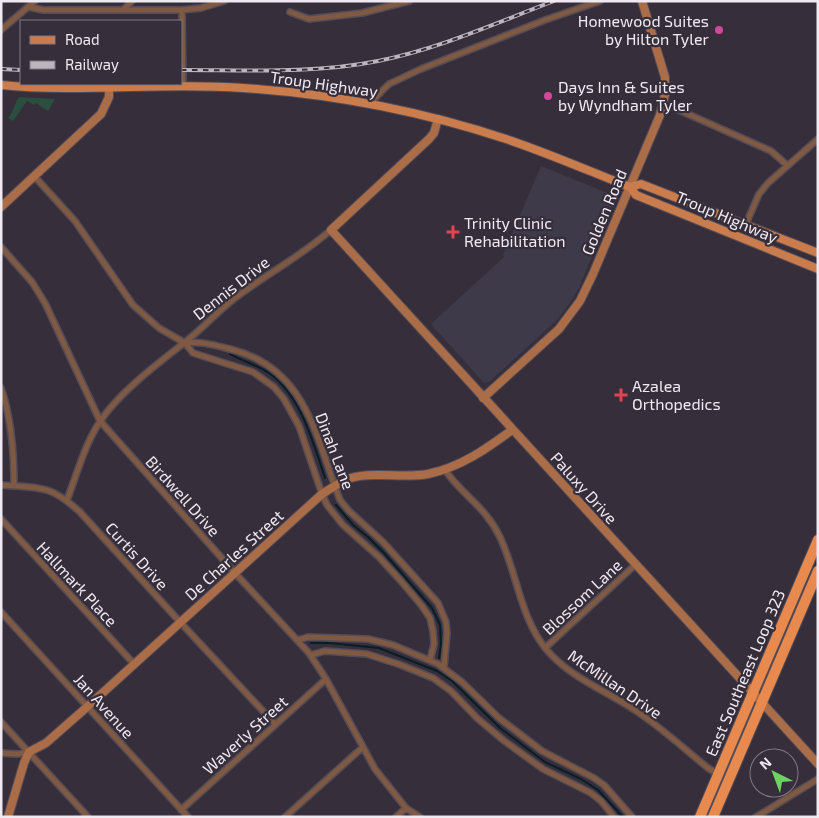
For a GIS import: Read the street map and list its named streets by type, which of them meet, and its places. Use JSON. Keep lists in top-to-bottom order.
{
  "streets": {
    "highway": ["East Southeast Loop 323"],
    "main road": ["Troup Highway"],
    "street": [
      "Golden Road",
      "Dennis Drive",
      "Dinah Lane",
      "Paluxy Drive",
      "Birdwell Drive",
      "De Charles Street",
      "Curtis Drive",
      "Hallmark Place",
      "Blossom Lane",
      "McMillan Drive",
      "Jan Avenue",
      "Waverly Street"
    ]
  },
  "crossings": [
    ["Troup Highway", "Golden Road"],
    ["Troup Highway", "Dennis Drive"],
    ["Golden Road", "Paluxy Drive"],
    ["Dennis Drive", "Dinah Lane"],
    ["Dennis Drive", "Paluxy Drive"],
    ["Dennis Drive", "Birdwell Drive"],
    ["Dennis Drive", "Curtis Drive"],
    ["Dinah Lane", "De Charles Street"],
    ["Paluxy Drive", "De Charles Street"],
    ["Paluxy Drive", "Blossom Lane"],
    ["Paluxy Drive", "East Southeast Loop 323"],
    ["Birdwell Drive", "De Charles Street"],
    ["Birdwell Drive", "Waverly Street"],
    ["De Charles Street", "Curtis Drive"],
    ["De Charles Street", "Hallmark Place"],
    ["De Charles Street", "McMillan Drive"],
    ["De Charles Street", "Jan Avenue"],
    ["Curtis Drive", "Waverly Street"],
    ["Blossom Lane", "McMillan Drive"],
    ["East Southeast Loop 323", "McMillan Drive"],
    ["Jan Avenue", "Waverly Street"]
  ],
  "places": {
    "other": ["Homewood Suites by Hilton Tyler", "Days Inn & Suites by Wyndham Tyler"],
    "health": ["Trinity Clinic Rehabilitation", "Azalea Orthopedics"]
  },
  "legend": ["Road", "Railway"],
  "north": "top left"
}
